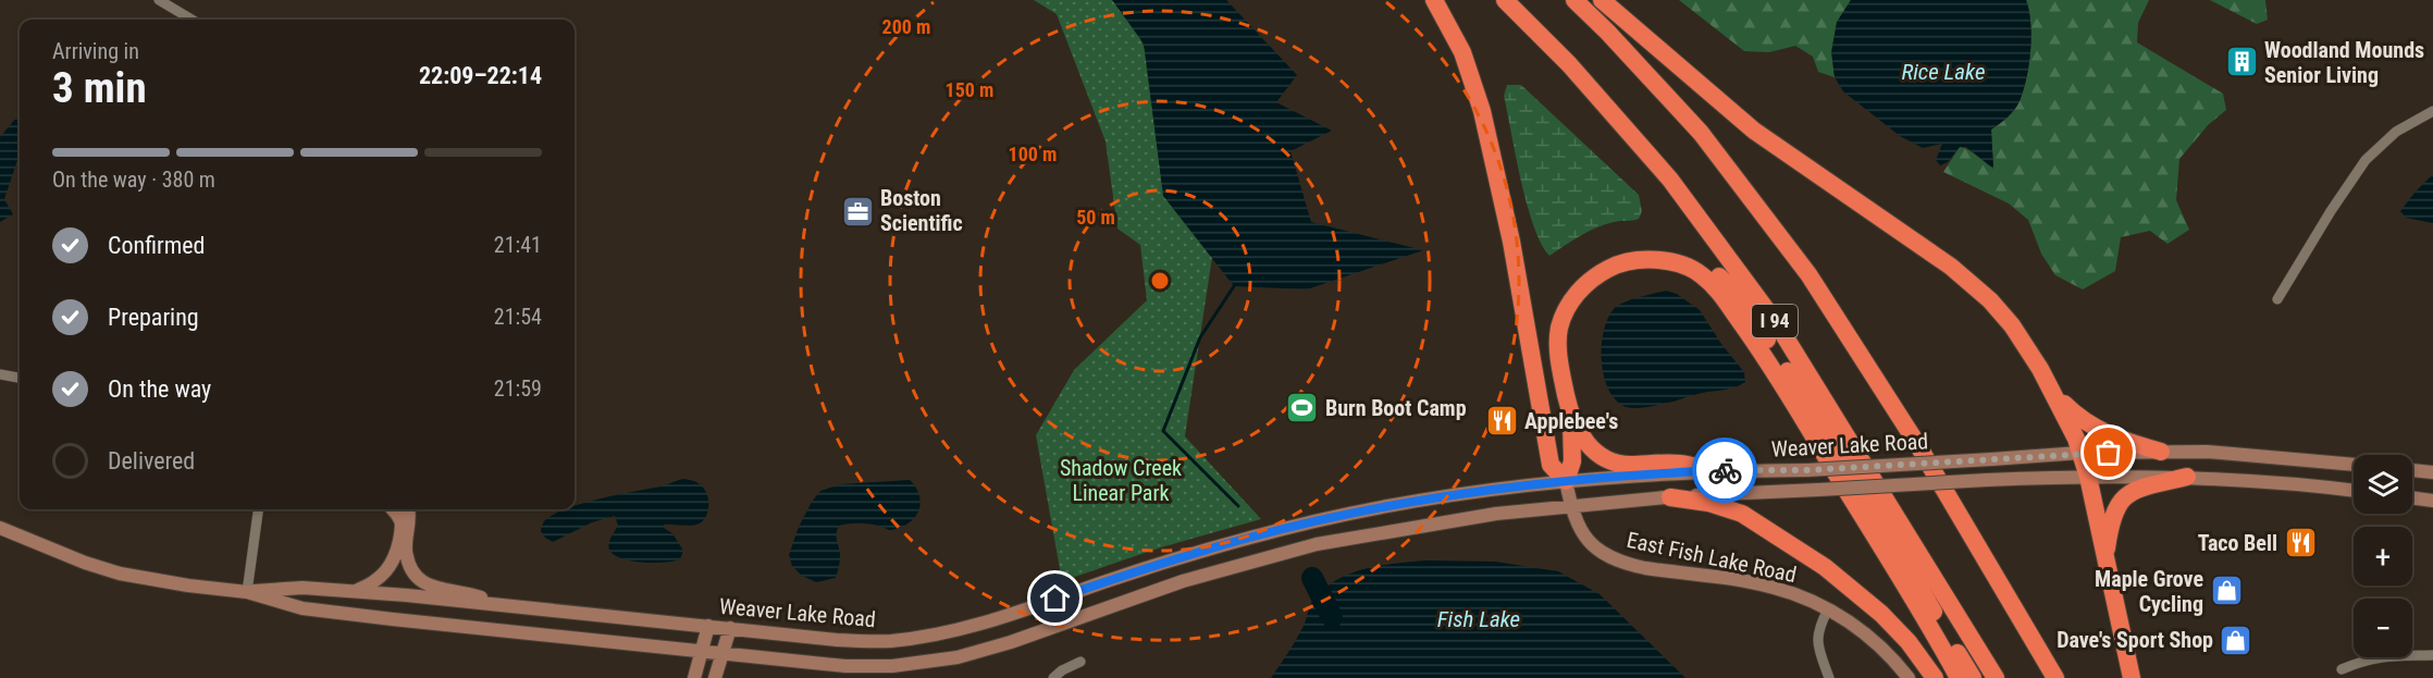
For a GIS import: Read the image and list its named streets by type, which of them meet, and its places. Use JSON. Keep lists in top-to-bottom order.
{
  "streets": {
    "highway": ["I 94"],
    "main road": ["Weaver Lake Road", "East Fish Lake Road"]
  },
  "crossings": [
    ["Weaver Lake Road", "East Fish Lake Road"]
  ],
  "water": ["Rice Lake", "Fish Lake"],
  "parks": ["Shadow Creek Linear Park"],
  "places": {
    "building": ["Woodland Mounds Senior Living"],
    "office": ["Boston Scientific"],
    "sports": ["Burn Boot Camp"],
    "restaurant": ["Applebee's", "Taco Bell"],
    "shop": ["Maple Grove Cycling", "Dave's Sport Shop"]
  },
  "page": {
    "heading": ["3 min", "Arriving in", "22:09–22:14"],
    "bar": "On the way · 380 m",
    "list": [
      ["Confirmed", "21:41"],
      ["Preparing", "21:54"],
      ["On the way", "21:59"],
      "Delivered"
    ],
    "map_buttons": ["+", "−"]
  },
  "rings": [
    "200 m",
    "150 m",
    "100 m",
    "50 m"
  ]
}
